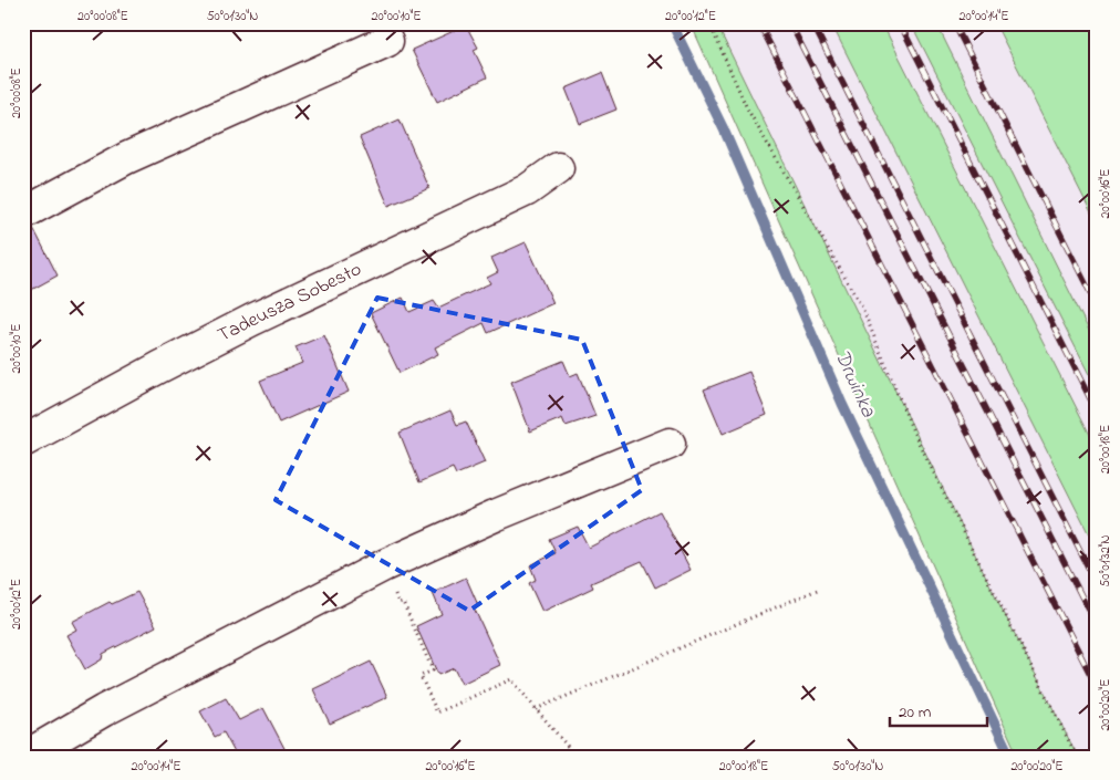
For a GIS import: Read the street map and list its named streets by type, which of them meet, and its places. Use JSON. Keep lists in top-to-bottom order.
{
  "streets": {
    "lane": ["Tadeusza Sobesto"]
  },
  "water": ["Drwinka"],
  "scale_bar": "20 m",
  "coordinates": [
    "20°00'08\"E",
    "50°01'30\"N",
    "20°00'10\"E",
    "20°00'12\"E",
    "20°00'14\"E",
    "20°00'16\"E",
    "20°00'18\"E",
    "50°01'32\"N",
    "20°00'20\"E"
  ]
}
